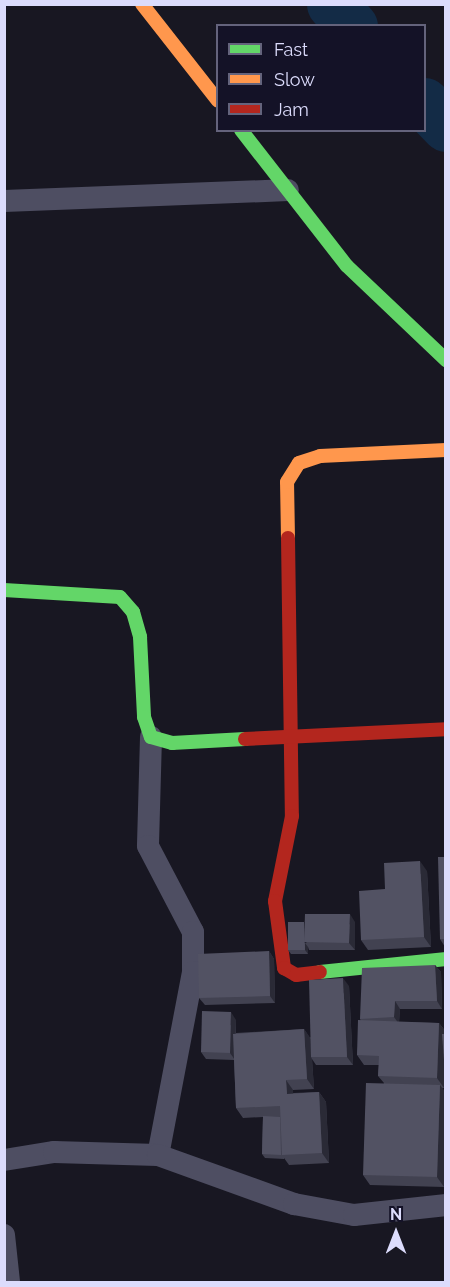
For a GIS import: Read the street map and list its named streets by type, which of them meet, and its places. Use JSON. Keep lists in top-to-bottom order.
{
  "legend": ["Fast", "Slow", "Jam"],
  "north": "top"
}
